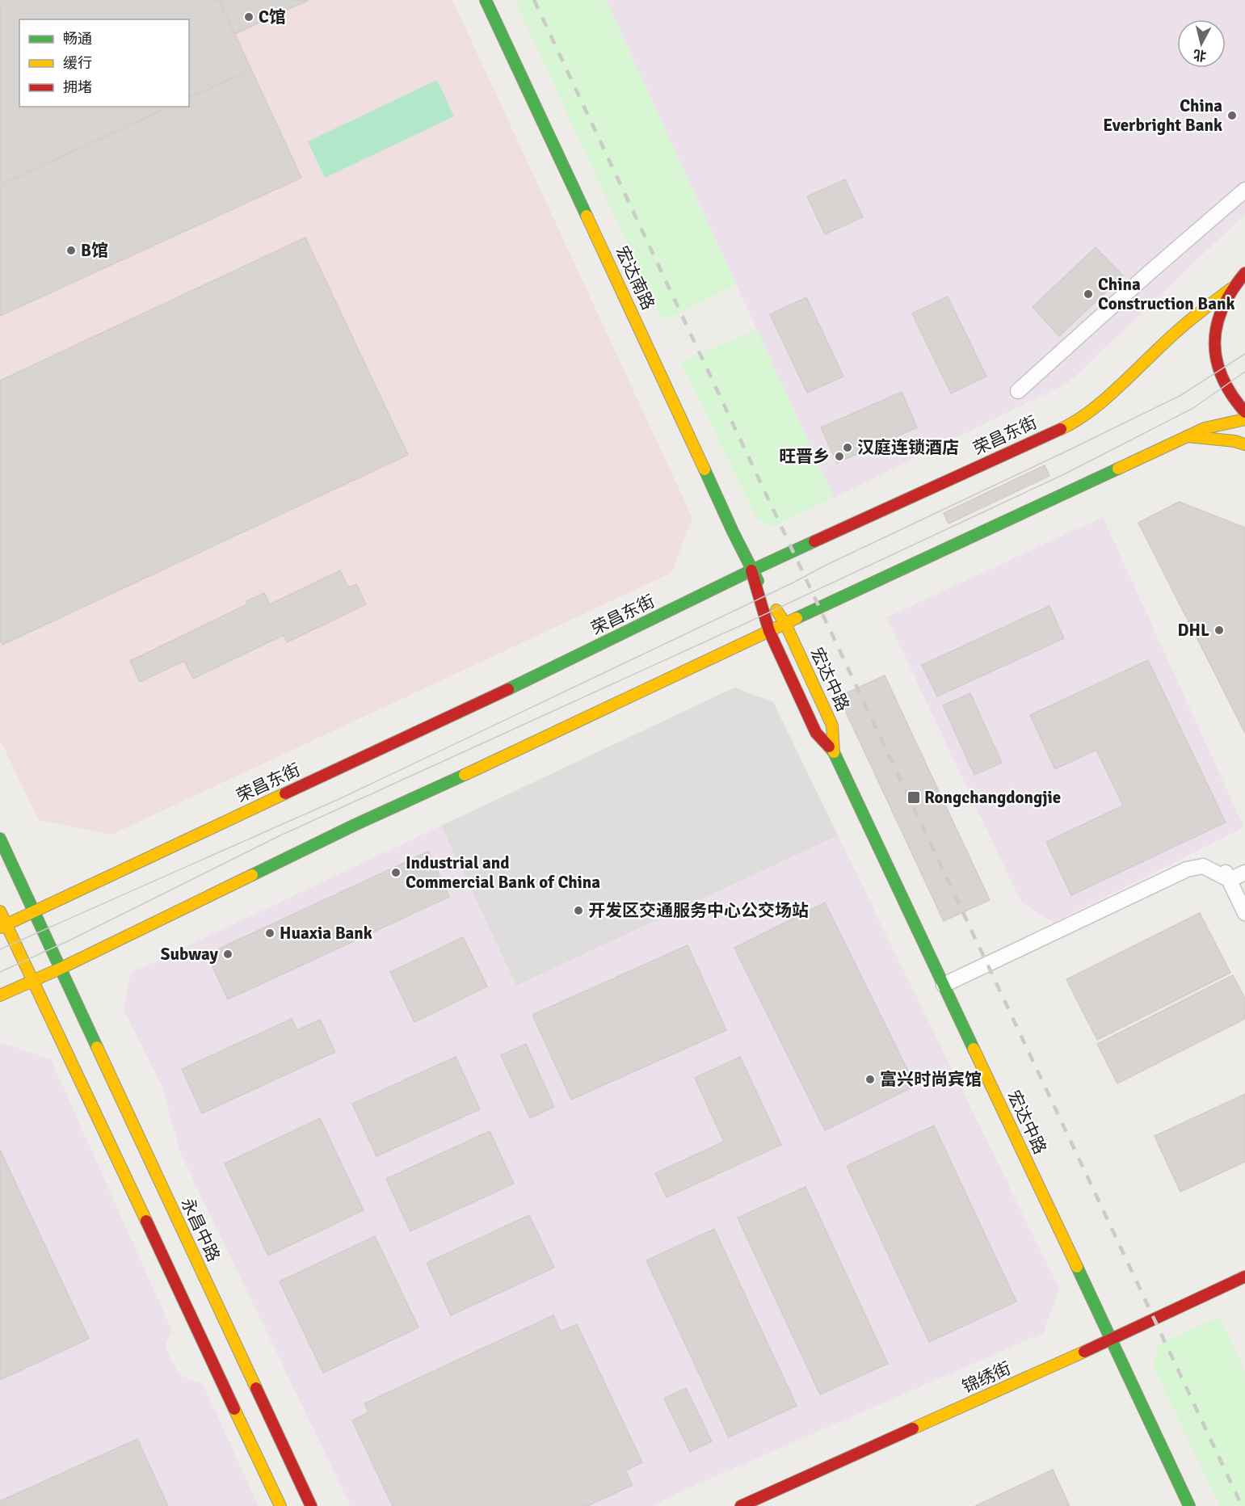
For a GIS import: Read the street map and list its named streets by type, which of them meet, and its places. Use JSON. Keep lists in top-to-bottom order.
{
  "streets": {
    "street": [
      "宏达南路",
      "荣昌东街",
      "宏达中路",
      "永昌中路",
      "锦绣街"
    ]
  },
  "crossings": [
    ["宏达南路", "荣昌东街"],
    ["宏达南路", "宏达中路"],
    ["荣昌东街", "宏达中路"],
    ["荣昌东街", "永昌中路"],
    ["宏达中路", "锦绣街"]
  ],
  "places": {
    "other": [
      "C馆",
      "China Everbright Bank",
      "B馆",
      "China Construction Bank",
      "汉庭连锁酒店",
      "旺晋乡",
      "DHL",
      "Industrial and Commercial Bank of China",
      "开发区交通服务中心公交场站",
      "Huaxia Bank",
      "Subway",
      "富兴时尚宾馆"
    ],
    "transit": ["Rongchangdongjie"]
  },
  "legend": ["畅通", "缓行", "拥堵"],
  "north": "bottom"
}
